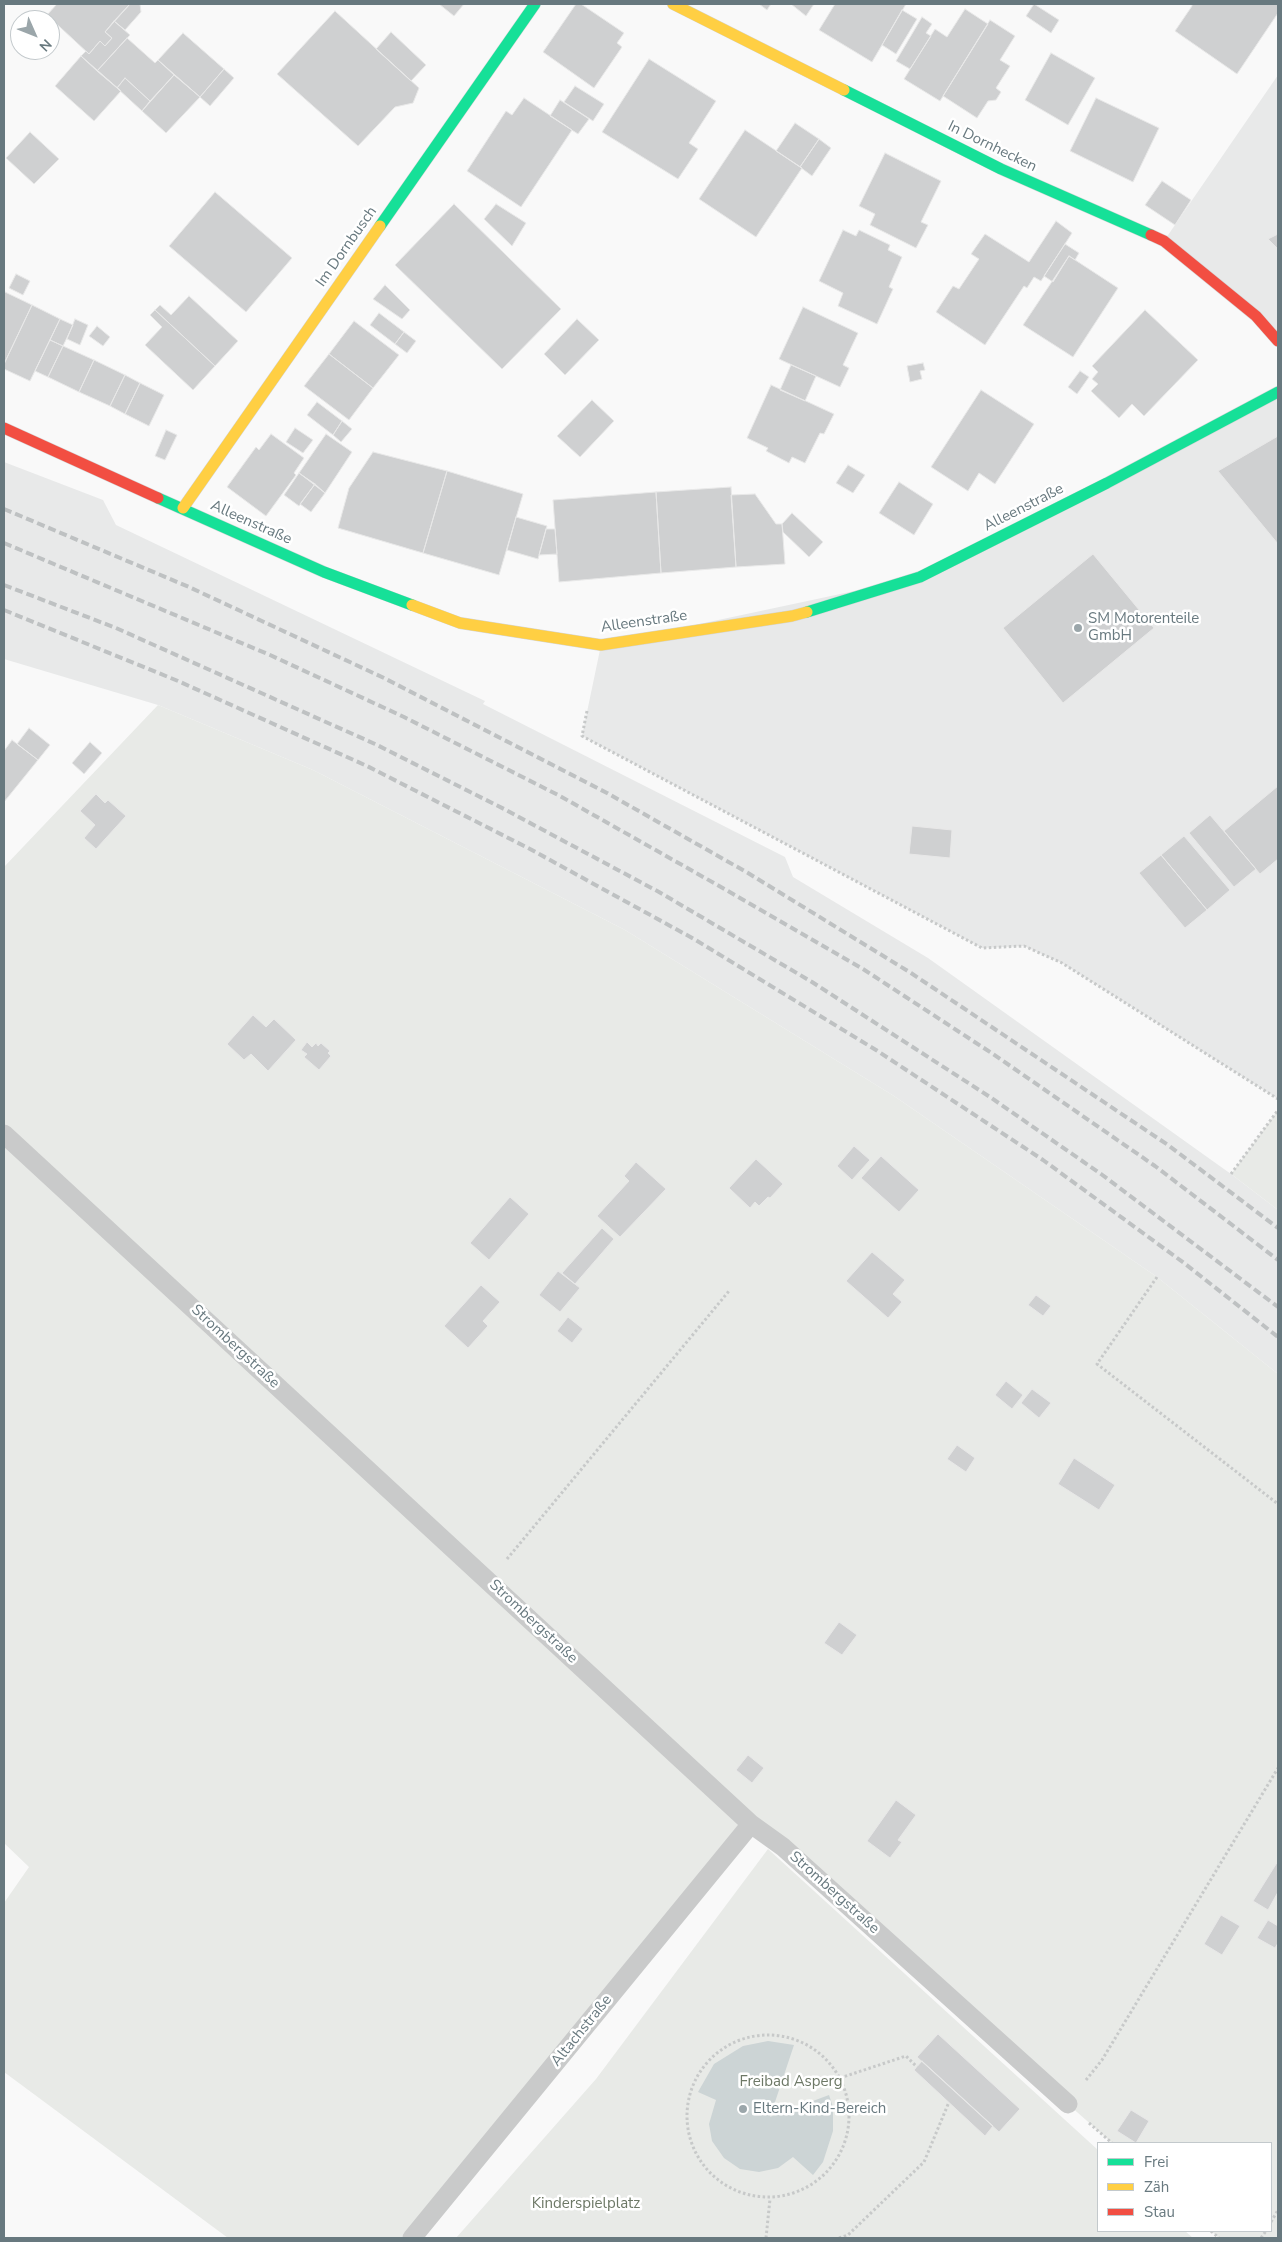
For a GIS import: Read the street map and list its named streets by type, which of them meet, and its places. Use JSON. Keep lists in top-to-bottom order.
{
  "streets": {
    "street": ["In Dornhecken", "Im Dornbusch", "Alleenstraße"],
    "lane": ["Strombergstraße", "Altachstraße"]
  },
  "crossings": [
    ["Im Dornbusch", "Alleenstraße"],
    ["Strombergstraße", "Altachstraße"]
  ],
  "parks": ["Freibad Asperg", "Kinderspielplatz"],
  "places": ["SM Motorenteile GmbH", "Eltern-Kind-Bereich"],
  "legend": ["Frei", "Zäh", "Stau"],
  "north": "bottom right"
}
